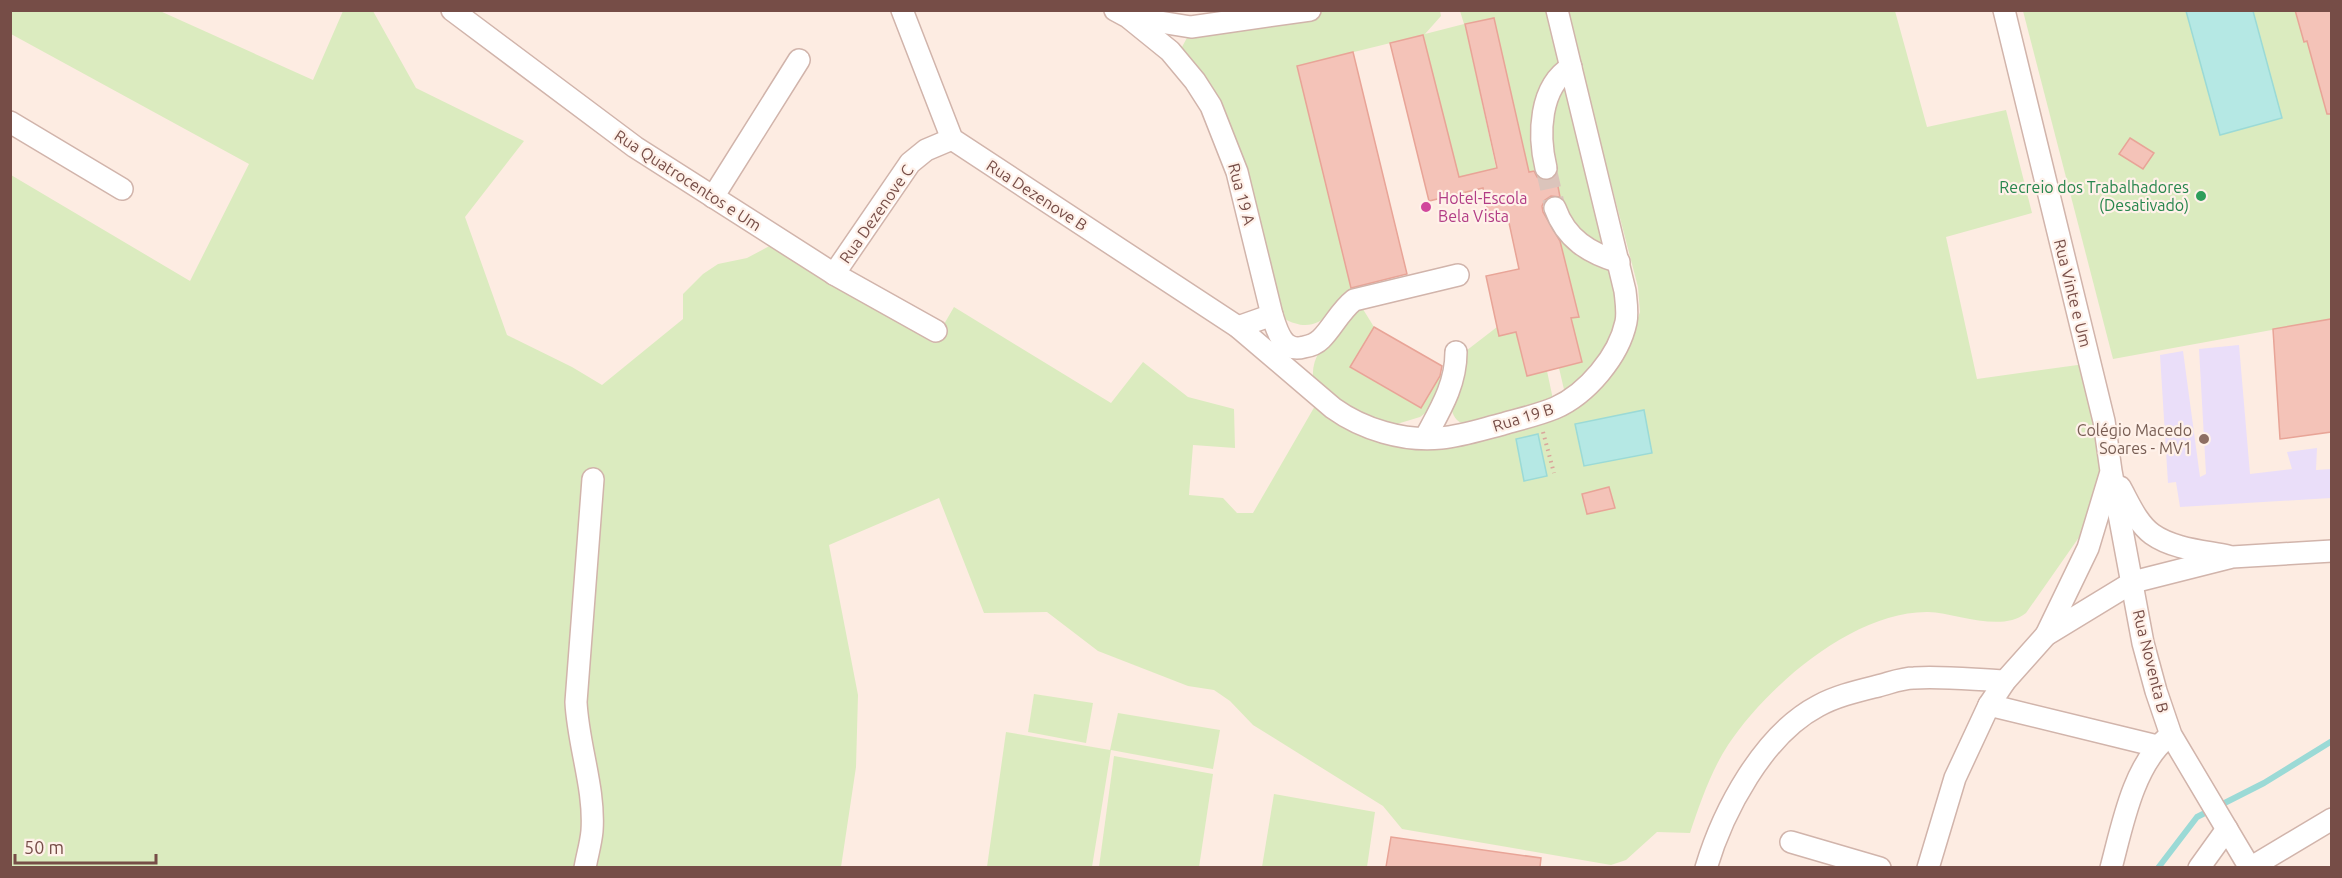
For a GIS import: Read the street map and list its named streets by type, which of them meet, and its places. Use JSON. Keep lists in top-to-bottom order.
{
  "streets": {
    "street": [
      "Rua Quatrocentos e Um",
      "Rua 19 A",
      "Rua Dezenove B",
      "Rua Dezenove C",
      "Rua Vinte e Um",
      "Rua 19 B",
      "Rua Noventa B"
    ]
  },
  "crossings": [
    ["Rua Quatrocentos e Um", "Rua Dezenove C"],
    ["Rua Dezenove B", "Rua Dezenove C"],
    ["Rua Dezenove B", "Rua 19 B"],
    ["Rua Vinte e Um", "Rua Noventa B"]
  ],
  "places": ["Recreio dos Trabalhadores (Desativado)", "Hotel-Escola Bela Vista", "Colégio Macedo Soares - MV1"],
  "scale_bar": "50 m"
}
